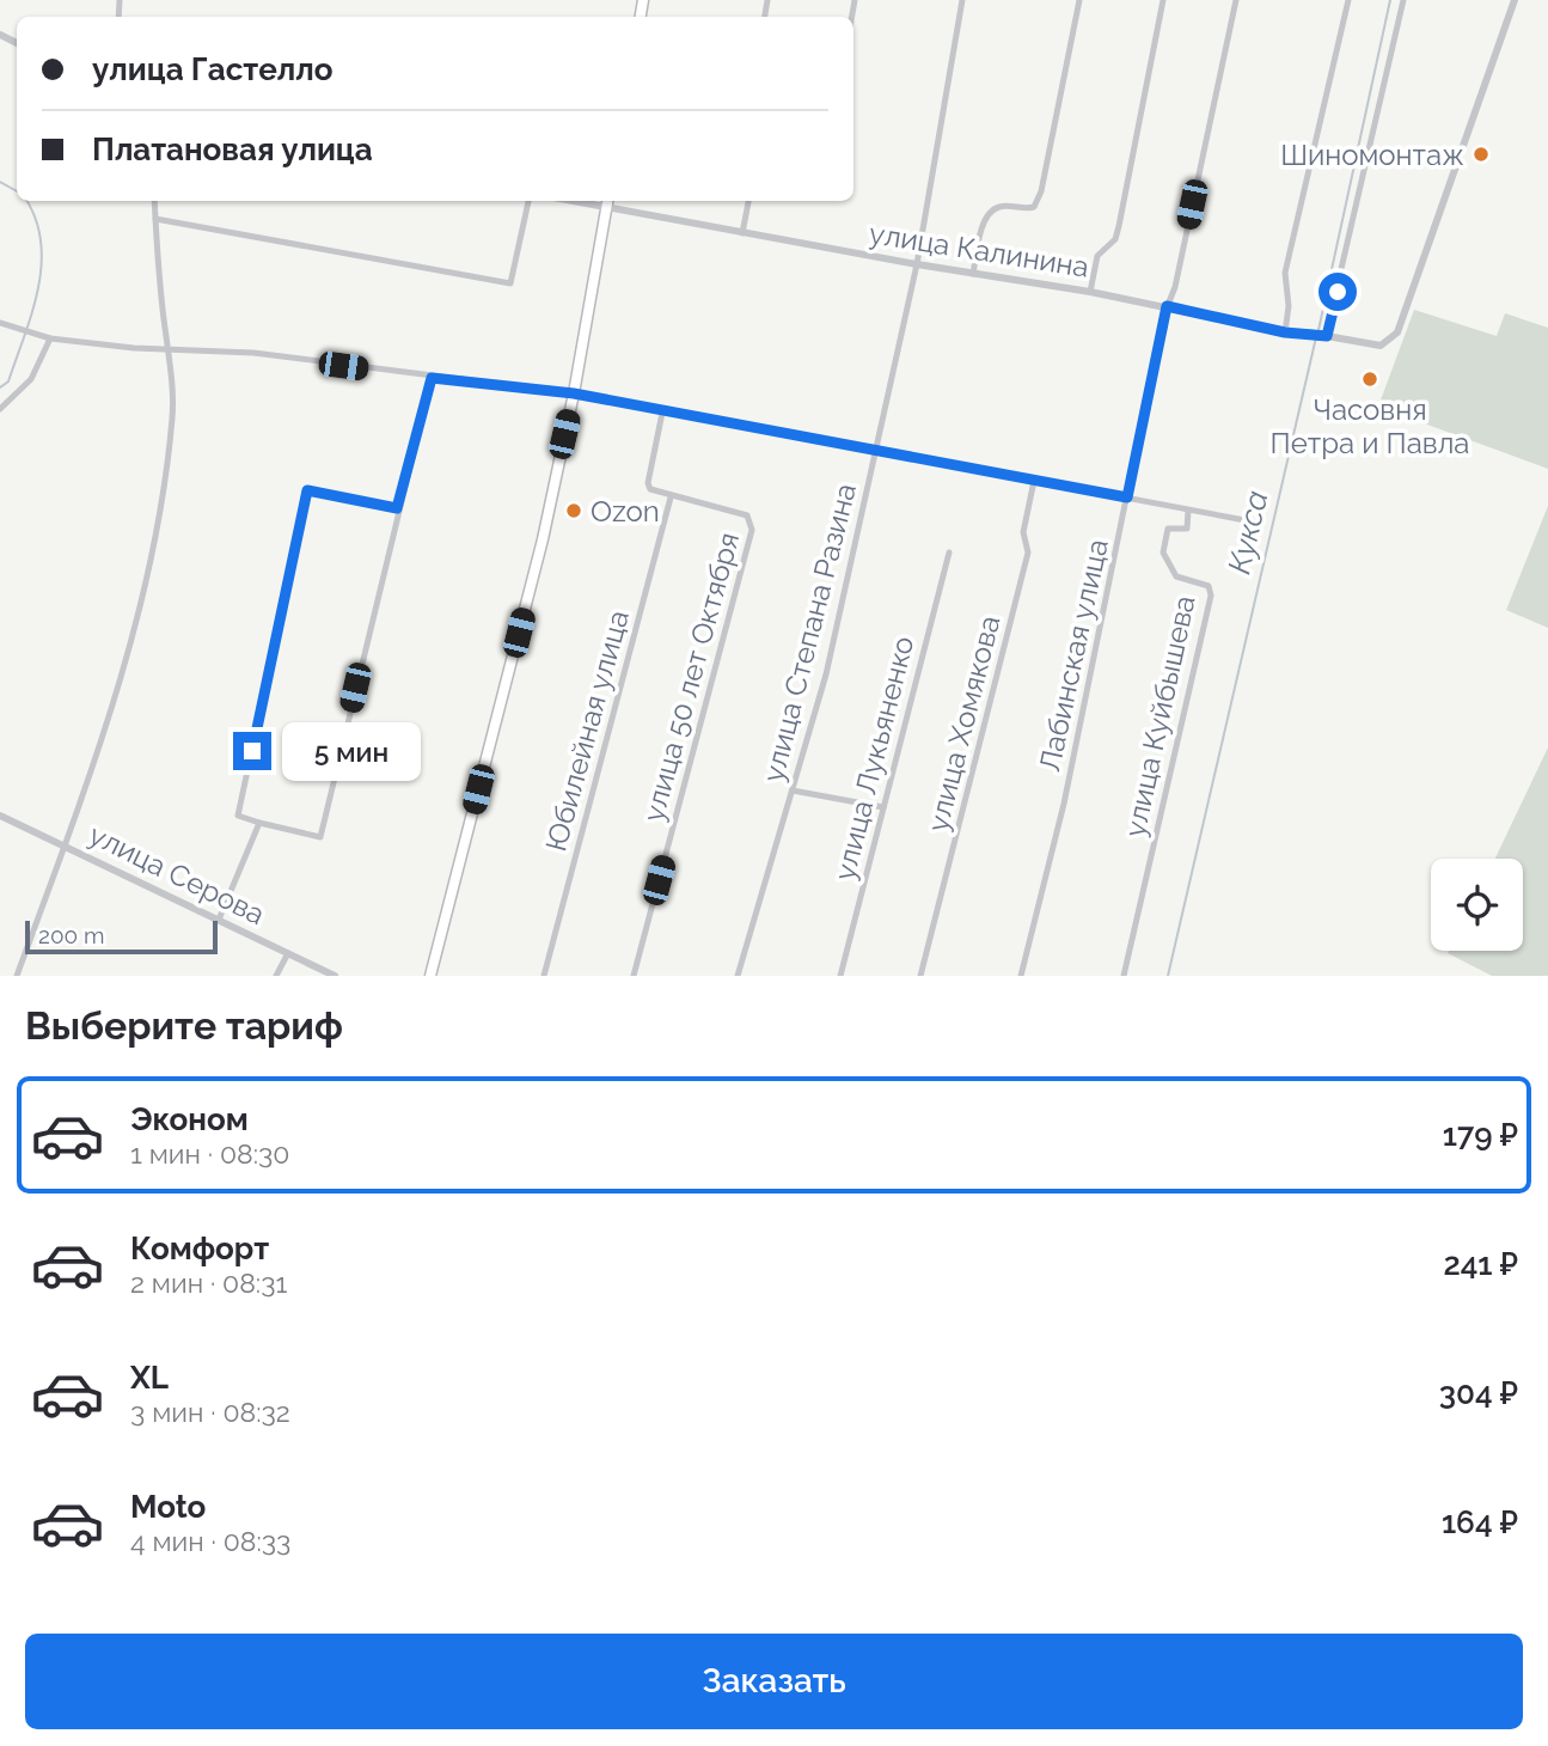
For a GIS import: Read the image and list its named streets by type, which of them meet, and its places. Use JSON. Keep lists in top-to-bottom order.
{
  "streets": {
    "street": [
      "улица Калинина",
      "улица Степана Разина",
      "Лабинская улица",
      "улица 50 лет Октября",
      "улица Куйбышева",
      "улица Хомякова",
      "Юбилейная улица",
      "улица Лукьяненко",
      "улица Серова"
    ]
  },
  "crossings": [
    ["улица Калинина", "улица Степана Разина"],
    ["улица Калинина", "Лабинская улица"],
    ["улица 50 лет Октября", "Юбилейная улица"]
  ],
  "water": ["Кукса"],
  "places": ["Шиномонтаж", "Часовня Петра и Павла", "Ozon"],
  "scale_bar": "200 m",
  "page": {
    "banner": ["улица Гастелло", "Платановая улица"],
    "bubble": "5 мин",
    "scale": "200 m",
    "heading": "Выберите тариф",
    "list": [
      {
        "name": "Эконом",
        "note": "1 мин · 08:30",
        "value": "179 ₽"
      },
      {
        "name": "Комфорт",
        "note": "2 мин · 08:31",
        "value": "241 ₽"
      },
      {
        "name": "XL",
        "note": "3 мин · 08:32",
        "value": "304 ₽"
      },
      {
        "name": "Moto",
        "note": "4 мин · 08:33",
        "value": "164 ₽"
      }
    ],
    "buttons": "Заказать"
  }
}
